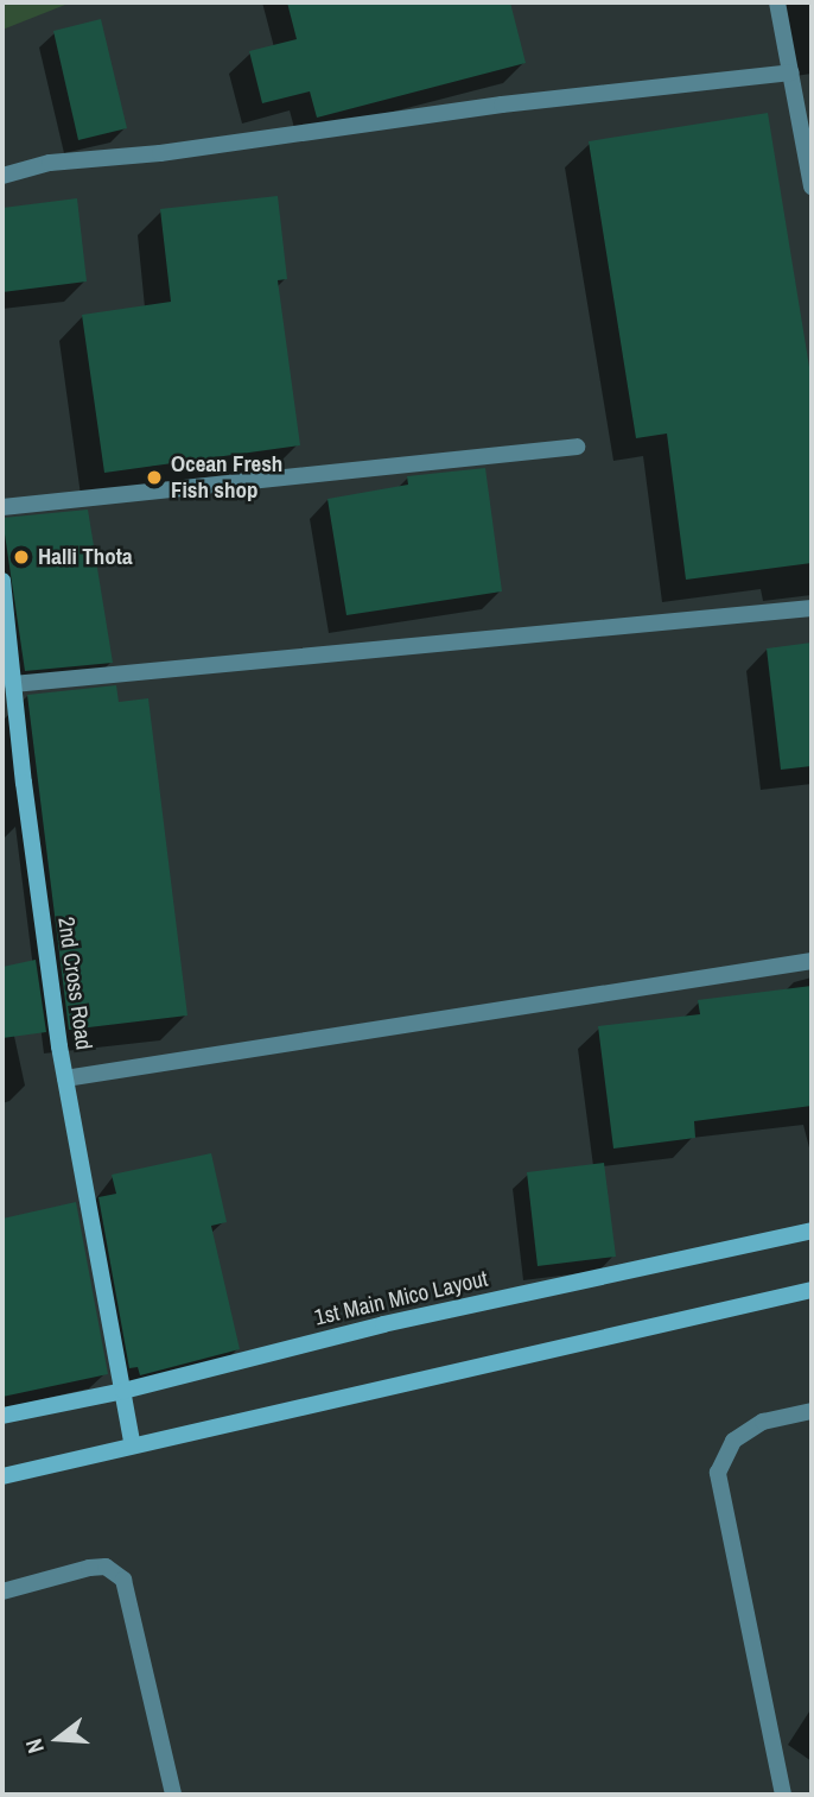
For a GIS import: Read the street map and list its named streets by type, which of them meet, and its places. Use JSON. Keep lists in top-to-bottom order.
{
  "streets": {
    "street": ["2nd Cross Road", "1st Main Mico Layout"]
  },
  "crossings": [
    ["2nd Cross Road", "1st Main Mico Layout"]
  ],
  "places": ["Ocean Fresh Fish shop", "Halli Thota"],
  "north": "left"
}
